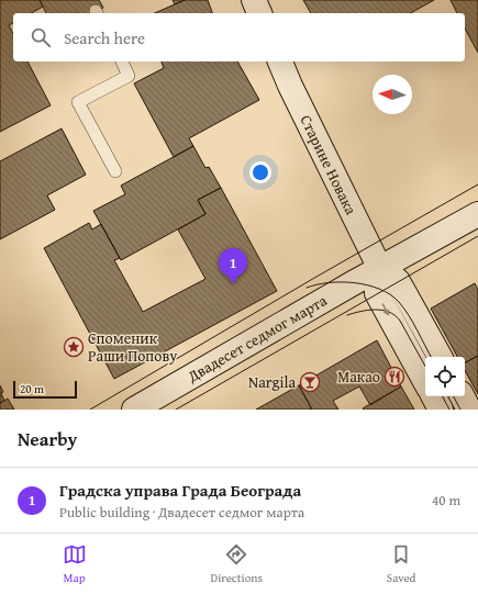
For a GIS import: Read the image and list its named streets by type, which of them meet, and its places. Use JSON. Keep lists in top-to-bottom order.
{
  "streets": {
    "main road": ["Старине Новака", "Двадесет седмог марта"]
  },
  "crossings": [
    ["Старине Новака", "Двадесет седмог марта"]
  ],
  "places": {
    "place": ["Споменик Раши Попову"],
    "restaurant": ["Макао"],
    "bar": ["Nargila"]
  },
  "scale_bar": "20 m",
  "north": "left",
  "page": {
    "search": "Search here",
    "pins": "1",
    "scale": "20 m",
    "heading": "Nearby",
    "list": [
      {
        "mark": "1",
        "name": "Градска управа Града Београда",
        "note": "Public building · Двадесет седмог марта",
        "value": "40 m"
      }
    ],
    "nav": ["Map", "Directions", "Saved"]
  }
}
